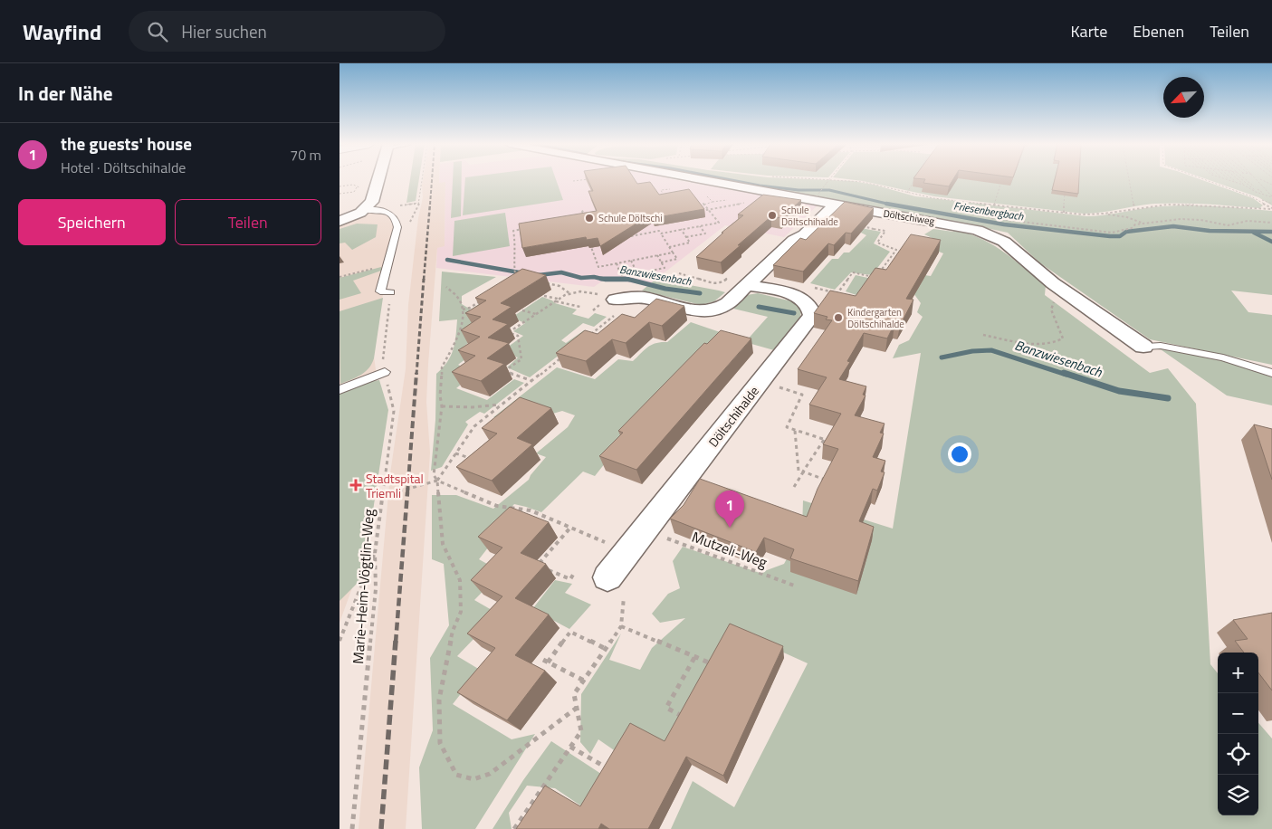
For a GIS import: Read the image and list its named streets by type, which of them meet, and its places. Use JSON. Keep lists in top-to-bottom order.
{
  "streets": {
    "street": ["Döltschiweg", "Döltschihalde"],
    "path": ["Mutzeli-Weg", "Marie-Heim-Vögtlin-Weg"]
  },
  "water": ["Friesenbergbach", "Banzwiesenbach"],
  "places": {
    "other": ["Schule Döltschihalde", "Schule Döltschi", "Kindergarten Döltschihalde"],
    "health": ["Stadtspital Triemli"]
  },
  "north": "bottom left",
  "page": {
    "header": "Wayfind",
    "search": "Hier suchen",
    "nav": ["Karte", "Ebenen", "Teilen"],
    "heading": "In der Nähe",
    "list": [
      {
        "mark": "1",
        "name": "the guests' house",
        "note": "Hotel · Döltschihalde",
        "value": "70 m"
      }
    ],
    "buttons": ["Speichern", "Teilen"],
    "pins": "1",
    "map_buttons": ["+", "−"]
  }
}
